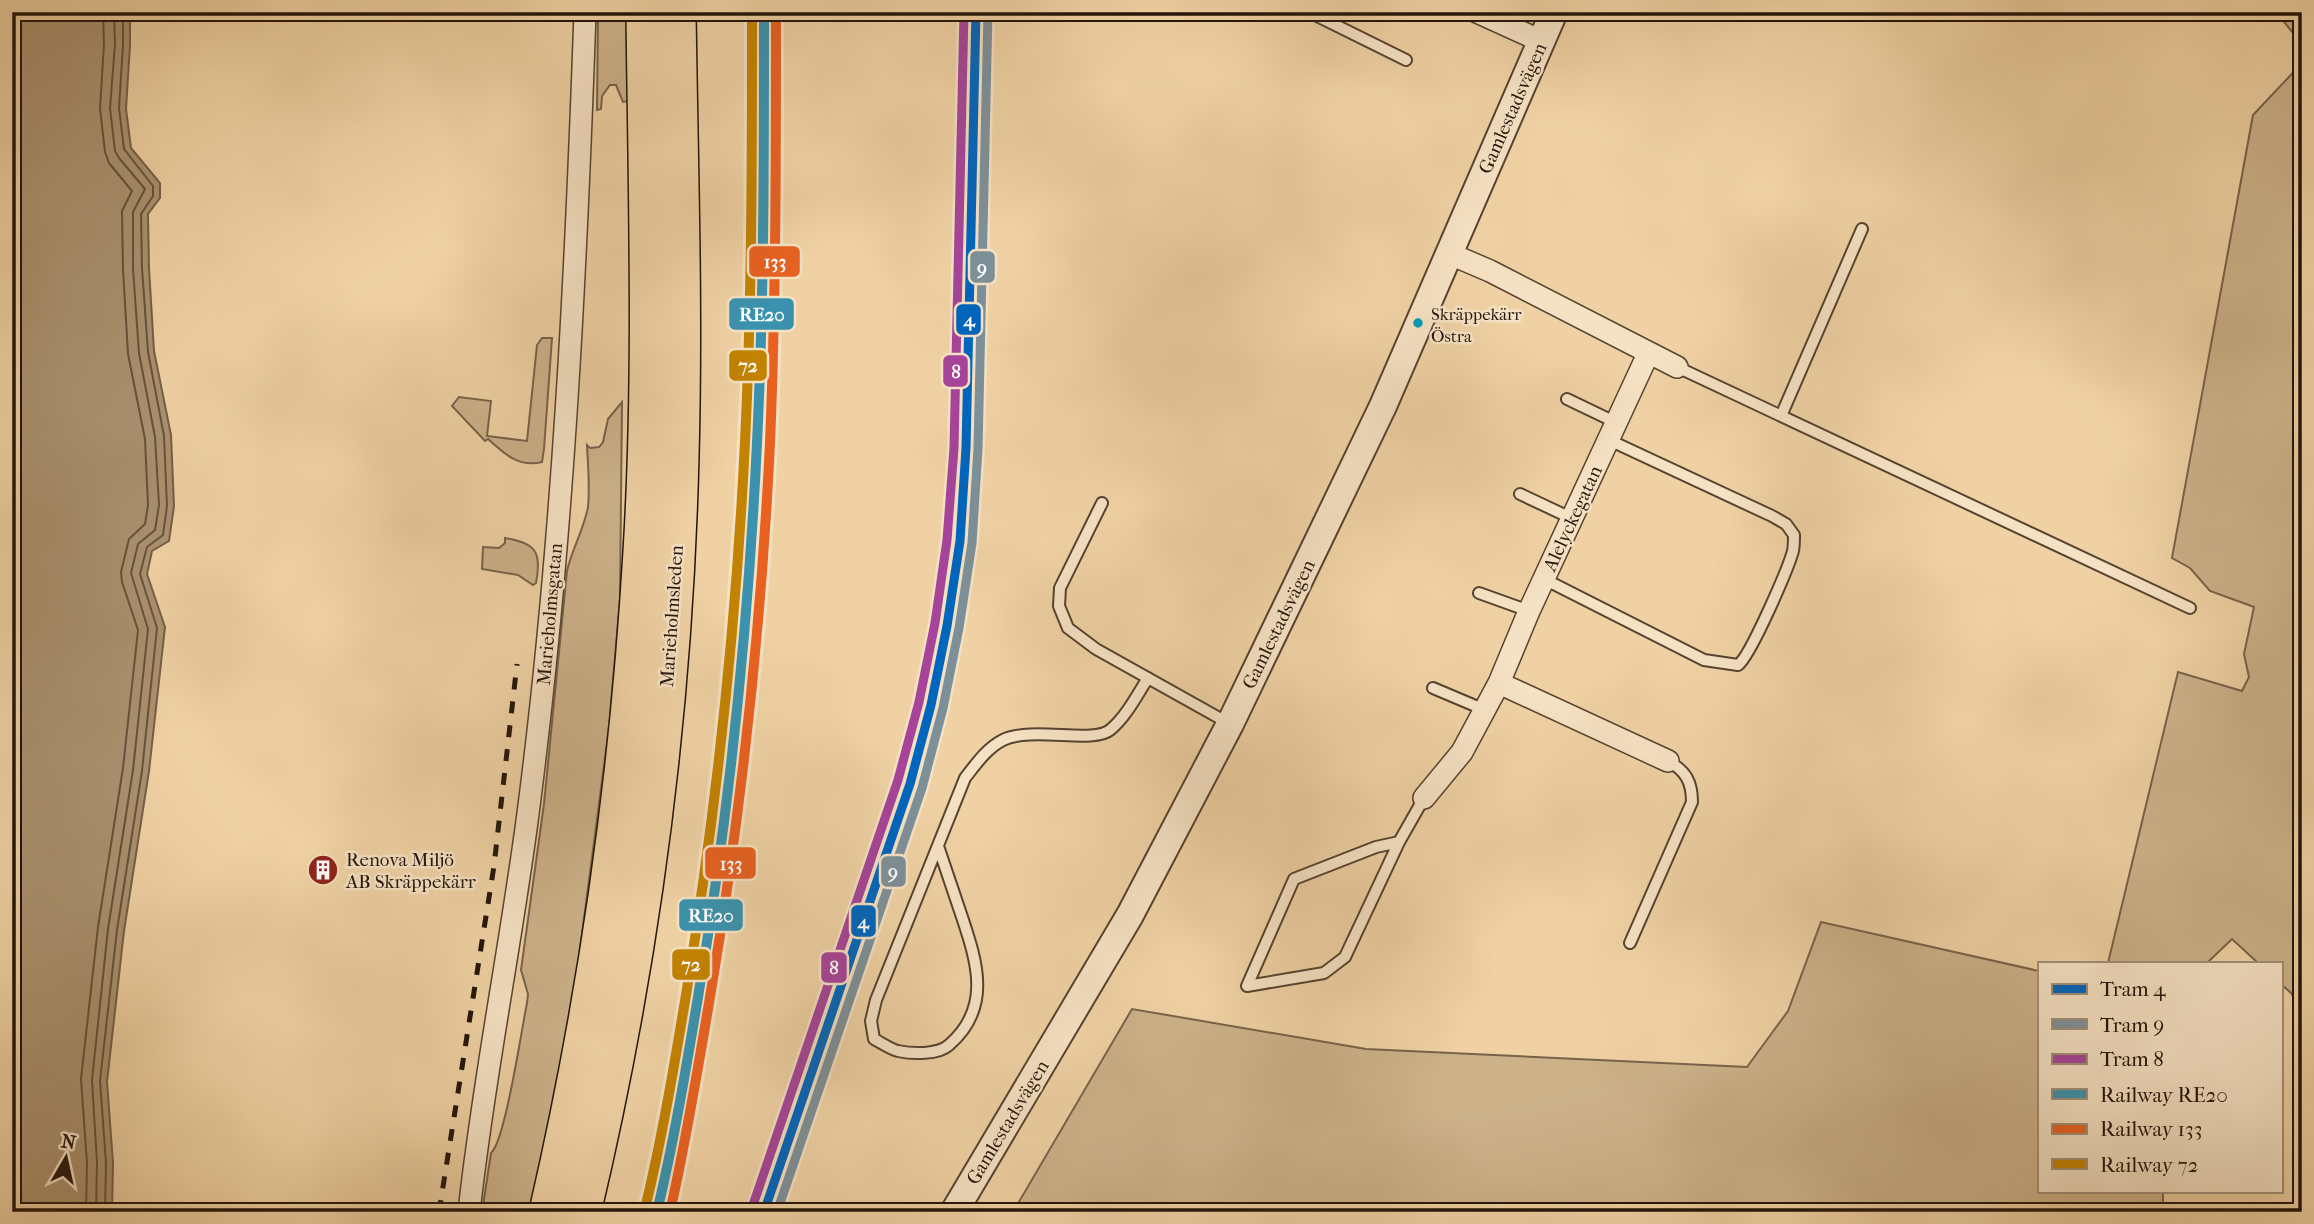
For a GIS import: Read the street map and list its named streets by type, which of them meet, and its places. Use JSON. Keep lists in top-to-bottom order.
{
  "streets": {
    "highway": ["Marieholmsleden"],
    "street": ["Gamlestadsvägen", "Alelyckegatan", "Marieholmsgatan"]
  },
  "places": {
    "other": ["Skräppekärr Östra"],
    "building": ["Renova Miljö AB Skräppekärr"]
  },
  "lines": [
    "tram line 4",
    "tram line 9",
    "tram line 8",
    "rail line RE20",
    "rail line 133",
    "rail line 72"
  ],
  "legend": [
    "Tram 4",
    "Tram 9",
    "Tram 8",
    "Railway RE20",
    "Railway 133",
    "Railway 72"
  ],
  "north": "top"
}
